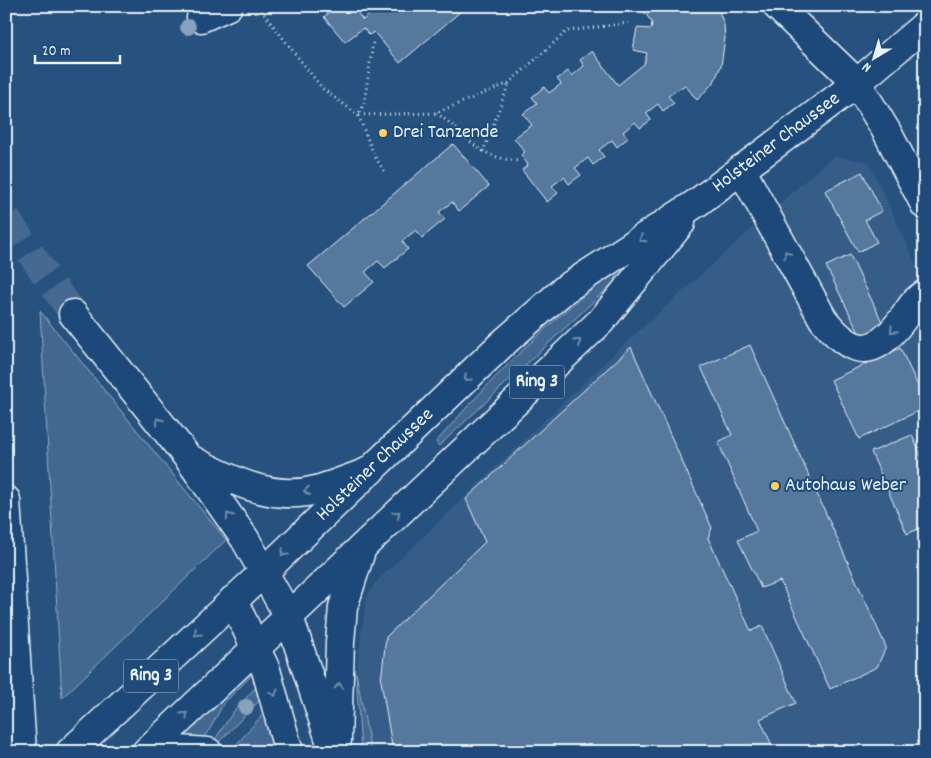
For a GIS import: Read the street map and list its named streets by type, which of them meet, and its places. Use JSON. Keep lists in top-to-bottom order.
{
  "streets": {
    "main road": ["Holsteiner Chaussee", "Ring 3"]
  },
  "places": ["Drei Tanzende", "Autohaus Weber"],
  "scale_bar": "20 m",
  "north": "bottom left"
}
